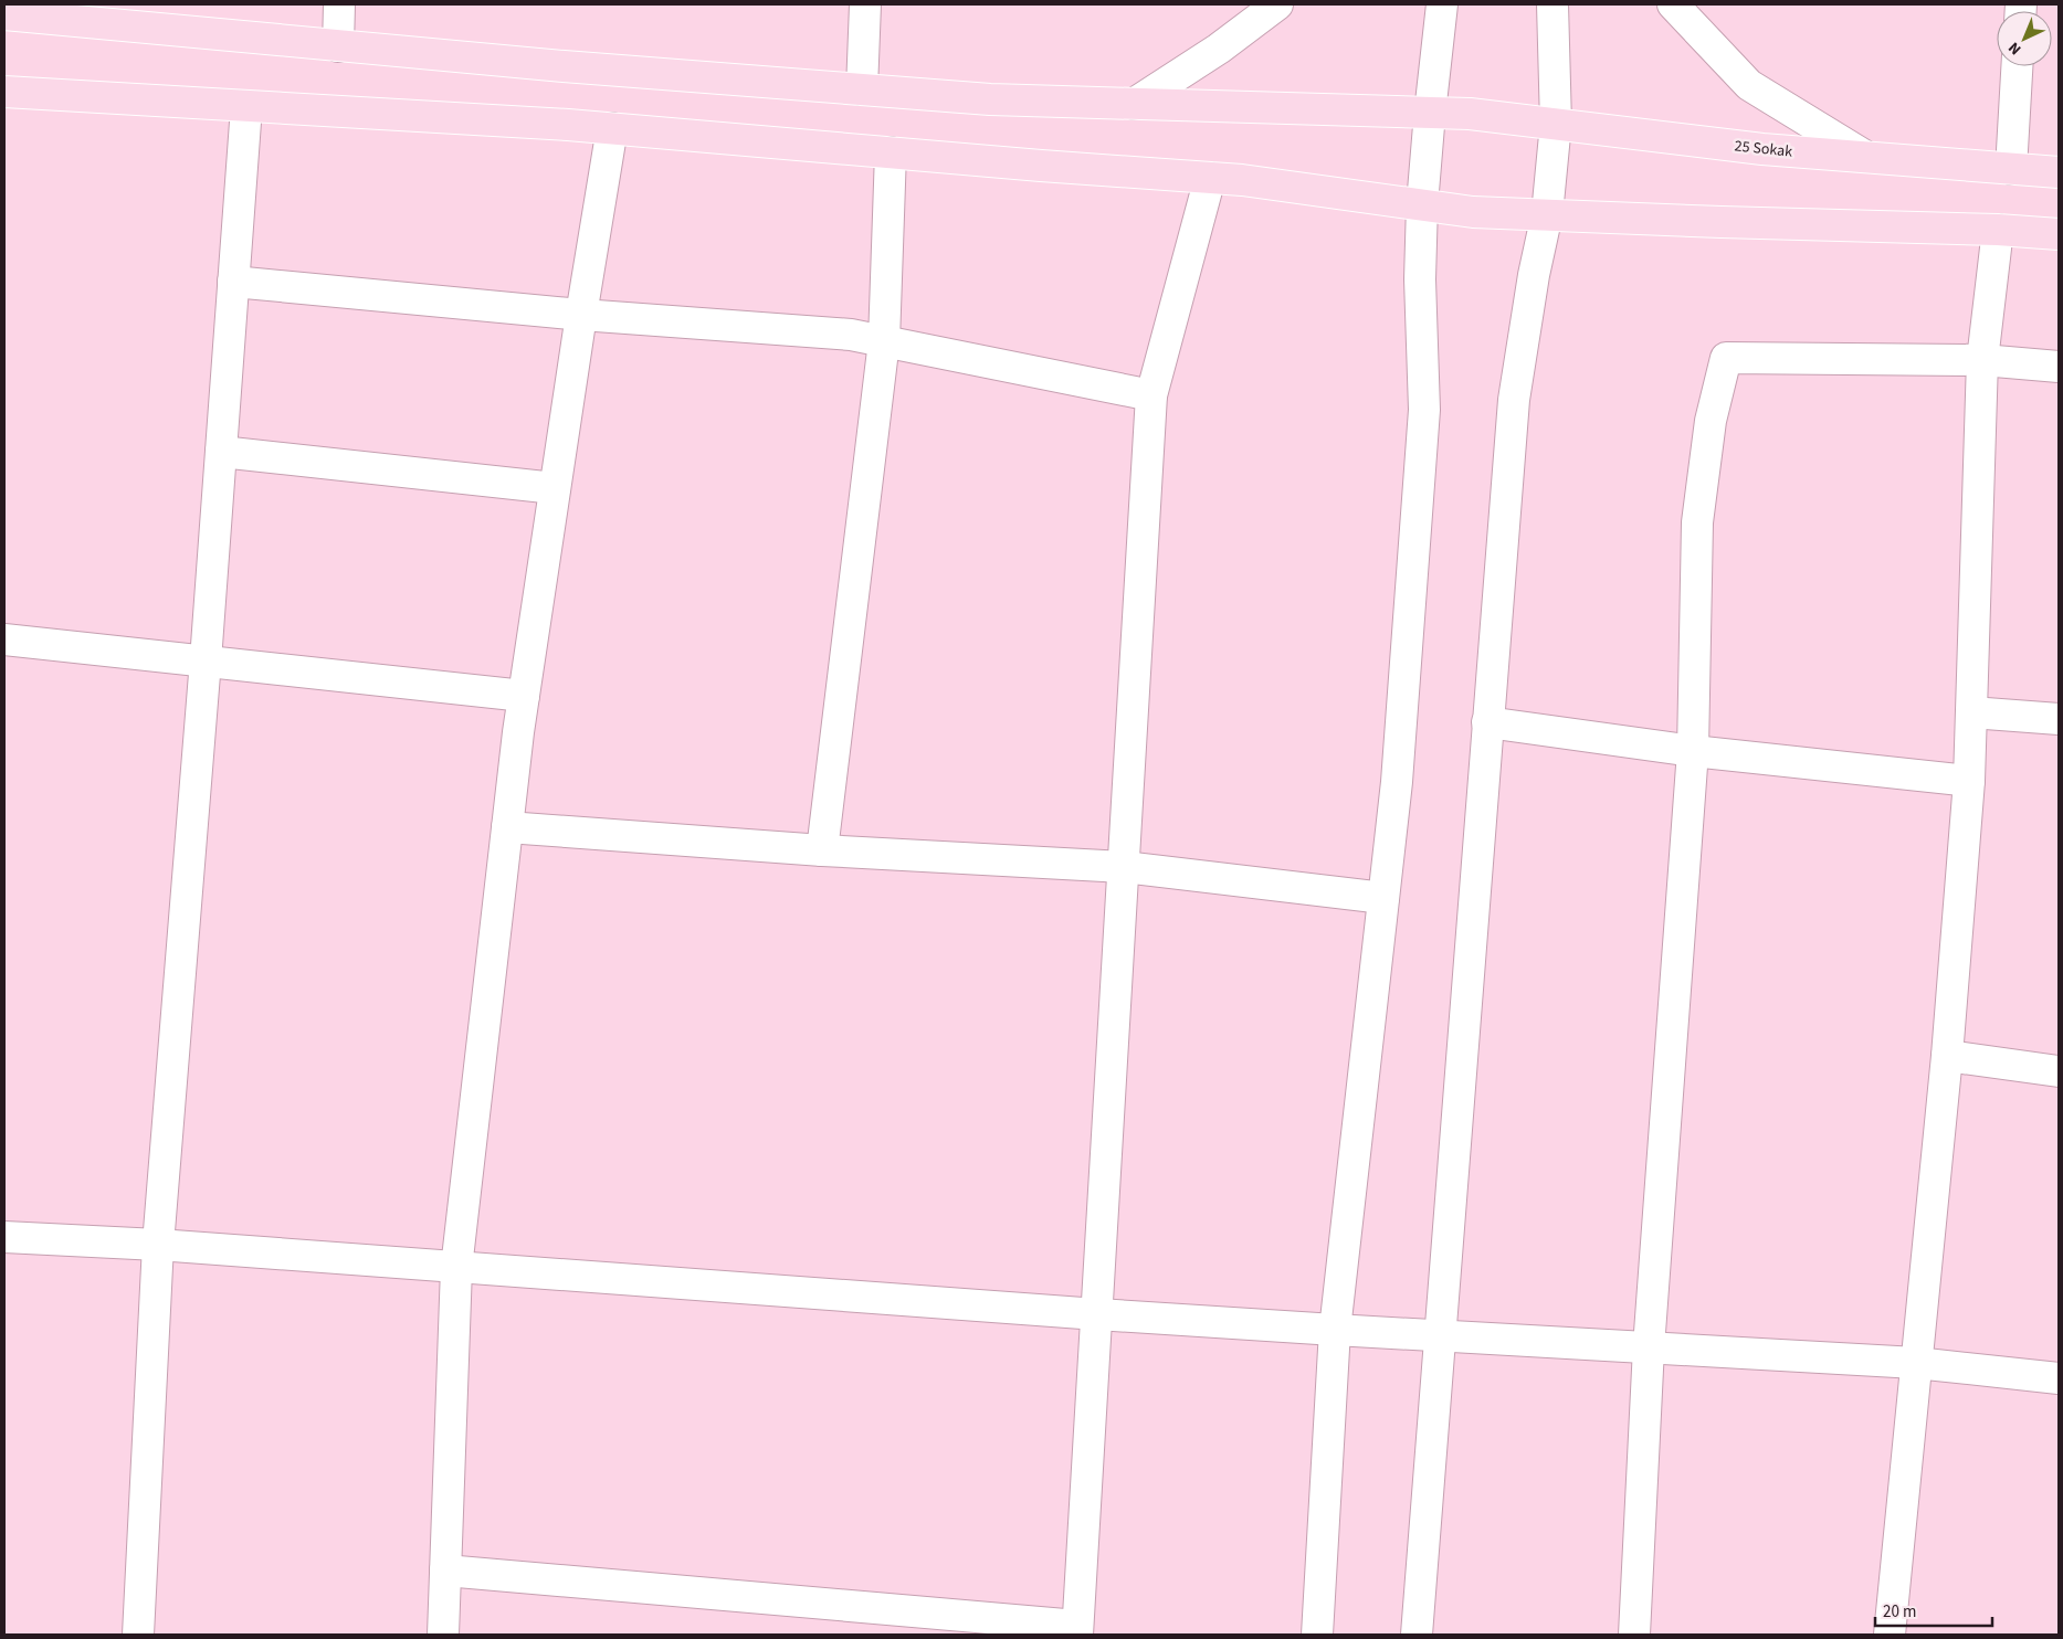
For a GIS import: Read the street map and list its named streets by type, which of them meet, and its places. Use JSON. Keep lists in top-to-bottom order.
{
  "streets": {
    "main road": ["25 Sokak"]
  },
  "scale_bar": "20 m",
  "north": "bottom left"
}
